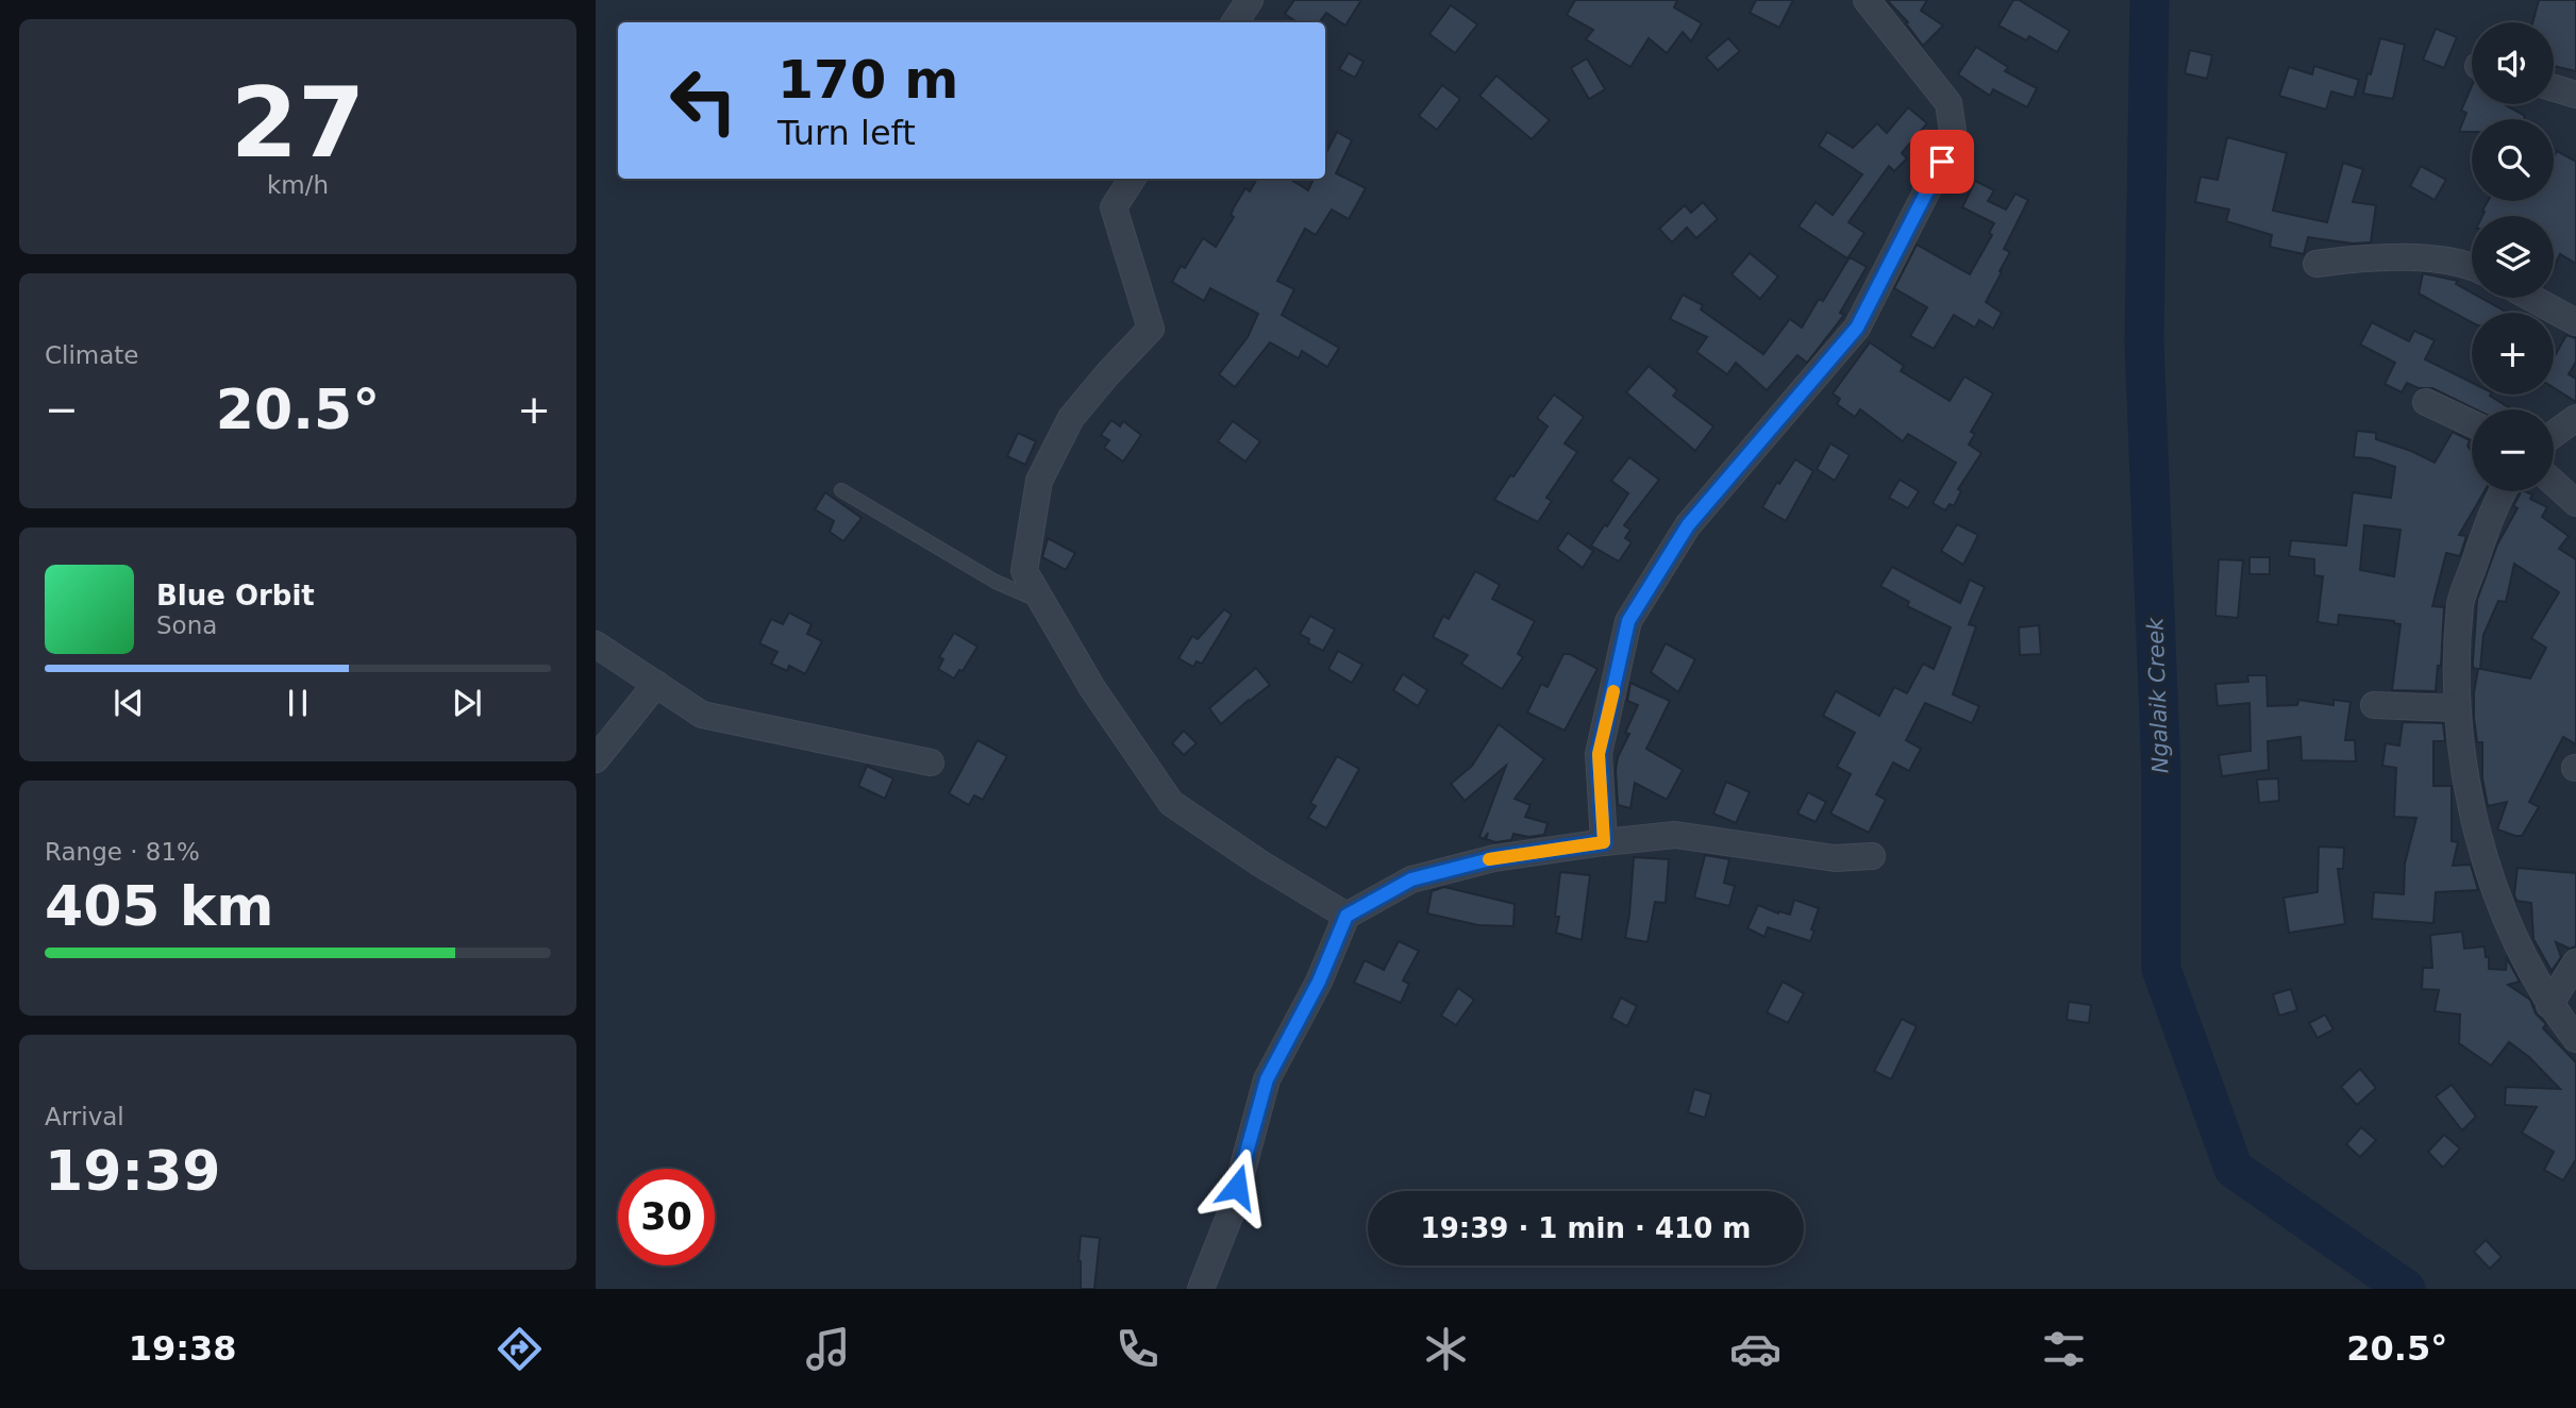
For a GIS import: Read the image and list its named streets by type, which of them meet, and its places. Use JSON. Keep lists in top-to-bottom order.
{
  "water": ["Ngalaik Creek"],
  "page": {
    "tile": [
      ["27", "km/h"],
      "Climate",
      ["Range · 81%", "405 km"],
      ["Arrival", "19:39"]
    ],
    "map_buttons": ["+", "−"],
    "turn": ["170 m", "Turn left"],
    "heat": ["−", "20.5°", "+"],
    "song": ["Blue Orbit", "Sona"],
    "limit": "30",
    "trip": "19:39 · 1 min · 410 m",
    "tabs": ["19:38", "20.5°"]
  }
}
